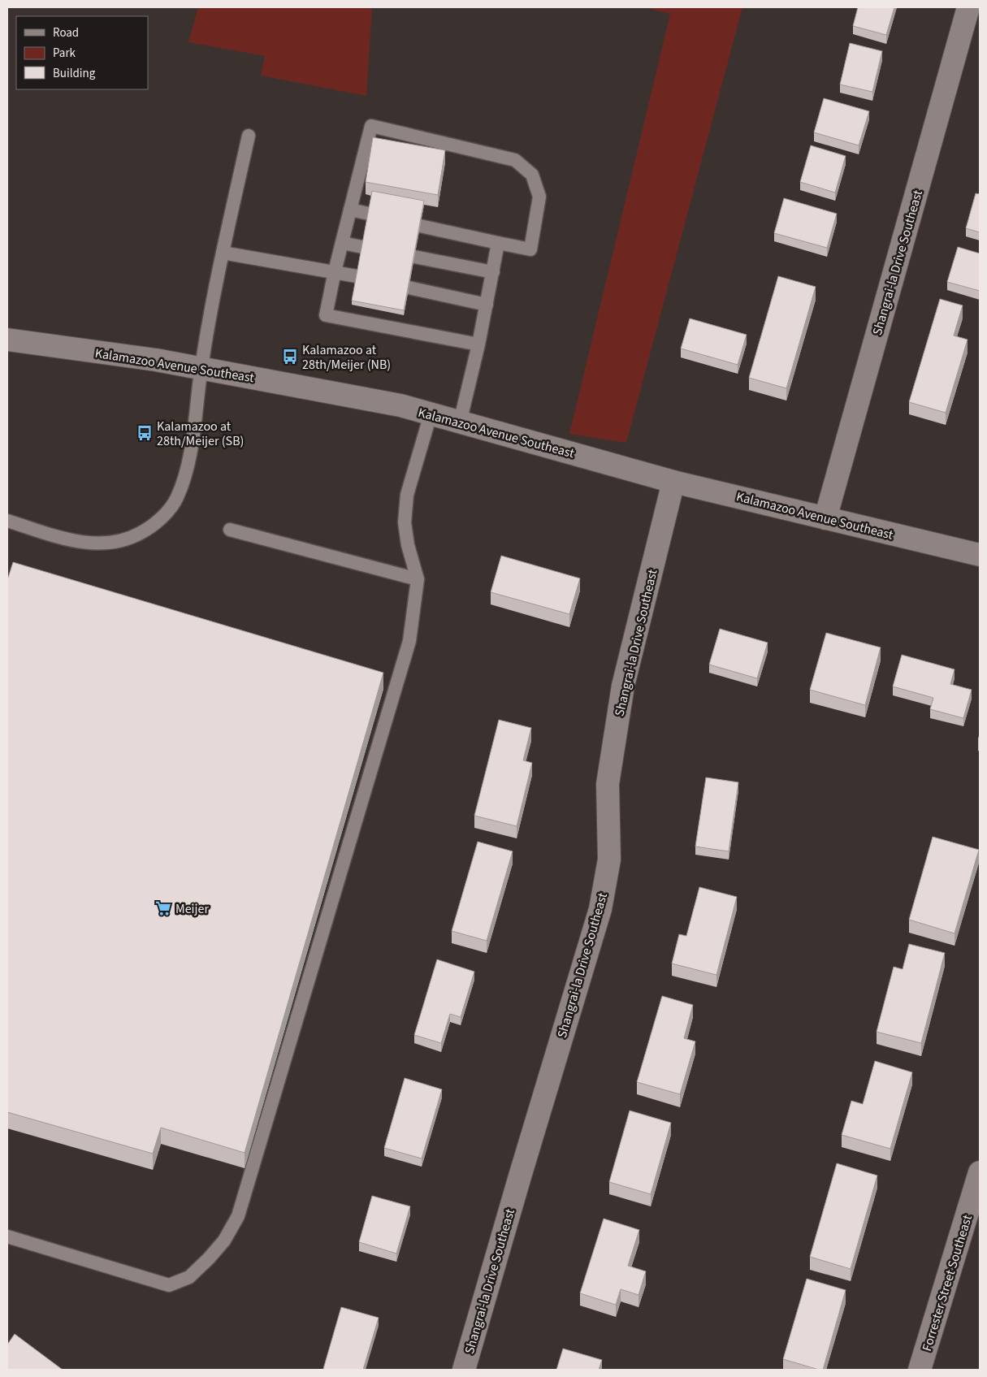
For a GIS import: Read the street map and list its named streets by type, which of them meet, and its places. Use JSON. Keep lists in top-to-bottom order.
{
  "streets": {
    "street": ["Shangrai-la Drive Southeast", "Kalamazoo Avenue Southeast", "Forrester Street Southeast"]
  },
  "crossings": [
    ["Shangrai-la Drive Southeast", "Kalamazoo Avenue Southeast"]
  ],
  "places": {
    "bus stop": ["Kalamazoo at 28th/Meijer (NB)", "Kalamazoo at 28th/Meijer (SB)"],
    "supermarket": ["Meijer"]
  },
  "legend": ["Road", "Park", "Building"]
}
